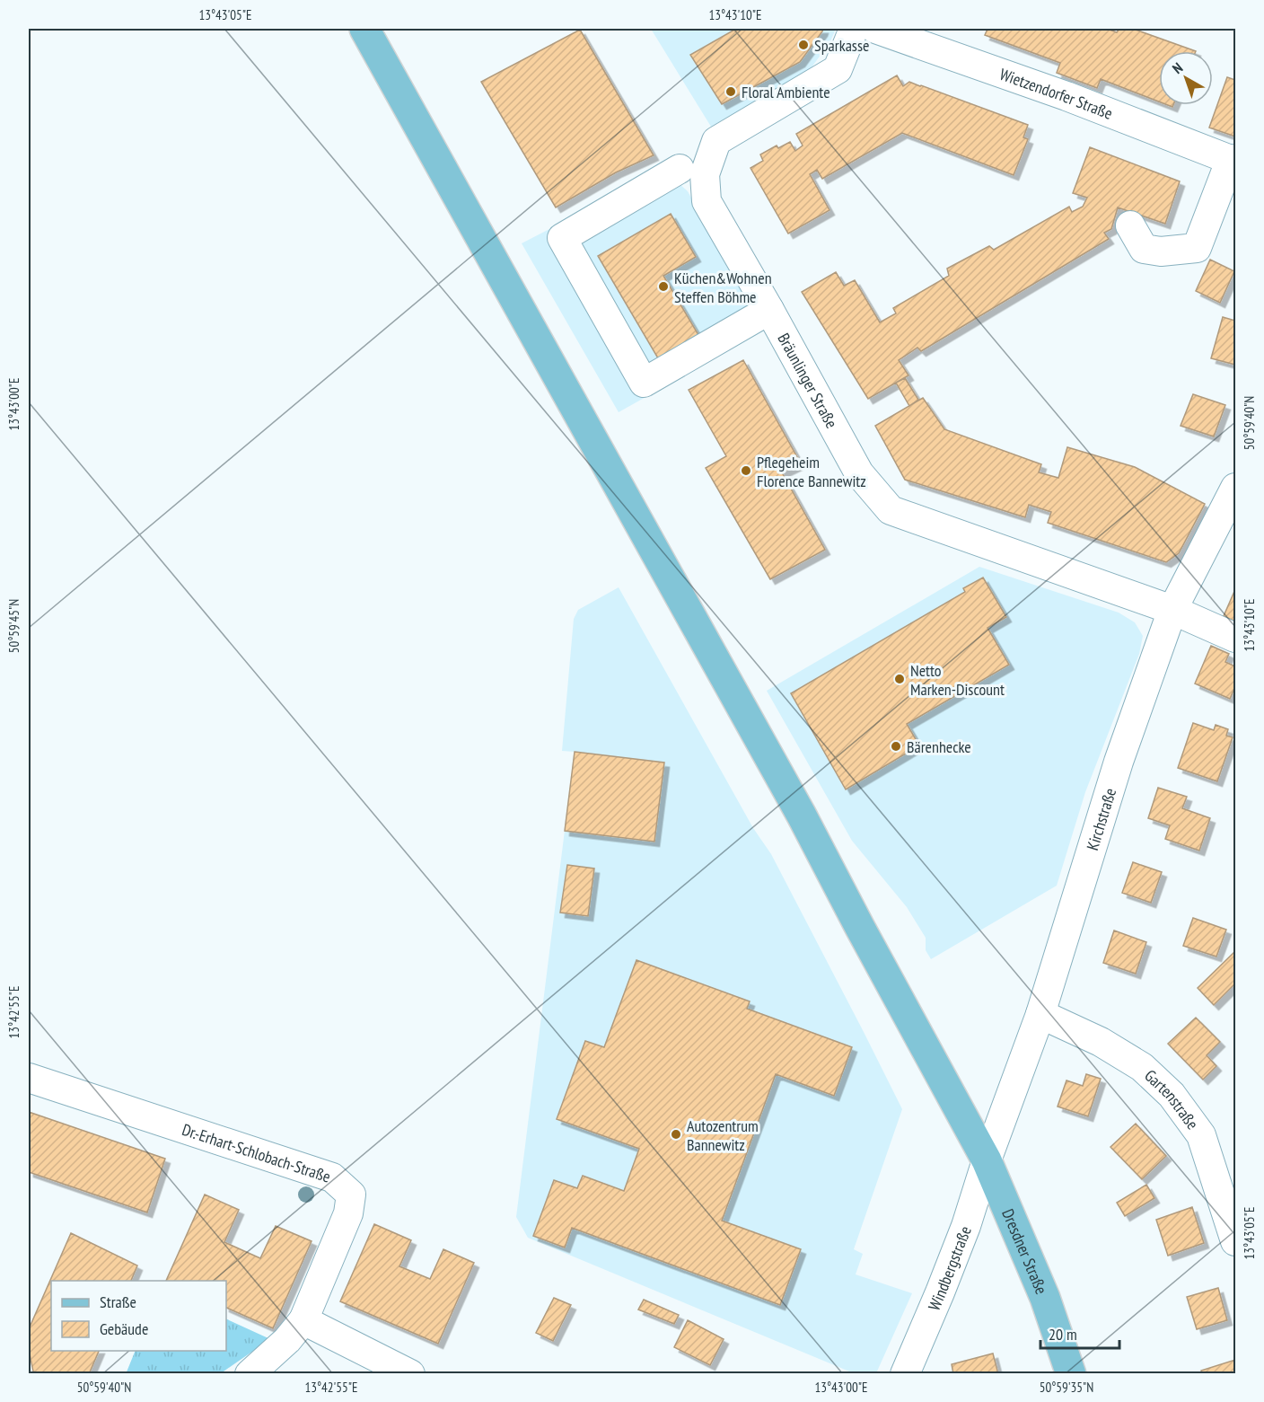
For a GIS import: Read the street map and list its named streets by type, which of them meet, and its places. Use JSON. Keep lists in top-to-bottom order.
{
  "streets": {
    "main road": ["Dresdner Straße"],
    "street": [
      "Wietzendorfer Straße",
      "Bräunlinger Straße",
      "Kirchstraße",
      "Gartenstraße",
      "Dr.-Erhart-Schlobach-Straße",
      "Windbergstraße"
    ]
  },
  "crossings": [
    ["Bräunlinger Straße", "Kirchstraße"],
    ["Kirchstraße", "Gartenstraße"],
    ["Kirchstraße", "Dresdner Straße"],
    ["Kirchstraße", "Windbergstraße"],
    ["Dresdner Straße", "Windbergstraße"]
  ],
  "places": [
    "Sparkasse",
    "Floral Ambiente",
    "Küchen&Wohnen Steffen Böhme",
    "Pflegeheim Florence Bannewitz",
    "Netto Marken-Discount",
    "Bärenhecke",
    "Autozentrum Bannewitz"
  ],
  "legend": ["Straße", "Gebäude"],
  "scale_bar": "20 m",
  "north": "top left",
  "coordinates": [
    "13°43'05\"E",
    "13°43'10\"E",
    "13°43'00\"E",
    "50°59'40\"N",
    "50°59'45\"N",
    "13°42'55\"E",
    "50°59'35\"N"
  ]
}
